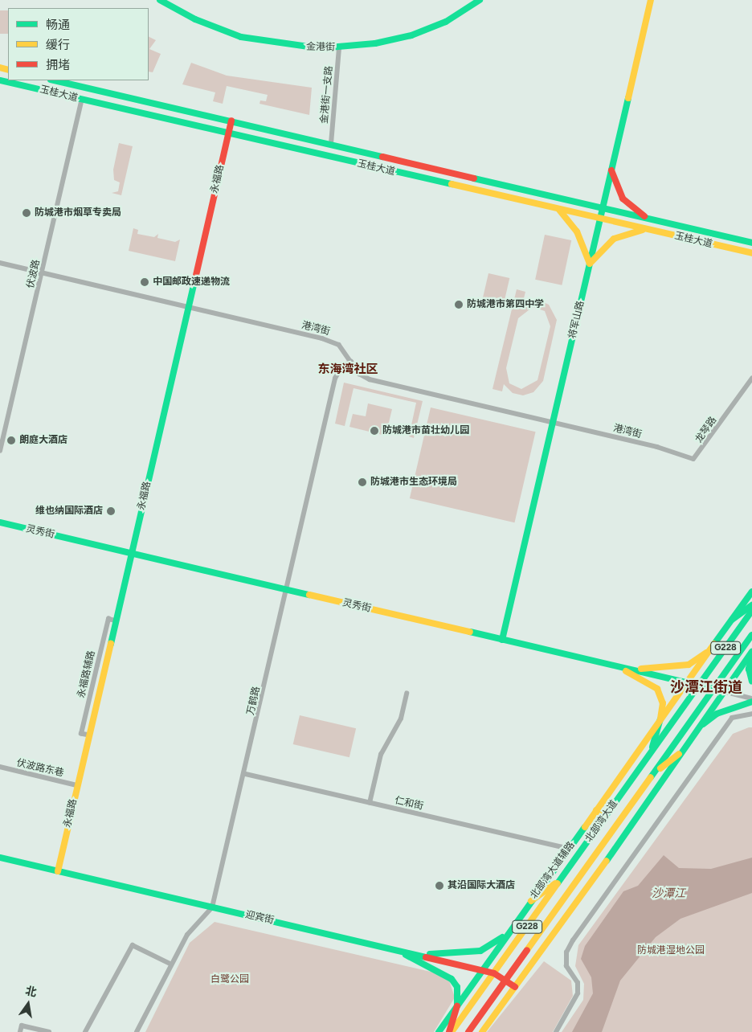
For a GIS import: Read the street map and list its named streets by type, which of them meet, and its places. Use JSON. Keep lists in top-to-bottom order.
{
  "streets": {
    "main road": [
      "金港街",
      "玉桂大道",
      "永福路",
      "将军山路",
      "灵秀街",
      "G228",
      "北部湾大道",
      "北部湾大道辅路",
      "迎宾街"
    ],
    "street": [
      "金港街一支路",
      "伏波路",
      "港湾街",
      "龙琴路",
      "万鹤路",
      "伏波路东巷",
      "仁和街"
    ]
  },
  "crossings": [
    ["金港街", "金港街一支路"],
    ["玉桂大道", "金港街一支路"],
    ["玉桂大道", "永福路"],
    ["玉桂大道", "伏波路"],
    ["玉桂大道", "将军山路"],
    ["永福路", "港湾街"],
    ["永福路", "灵秀街"],
    ["永福路", "伏波路东巷"],
    ["永福路", "迎宾街"],
    ["伏波路", "港湾街"],
    ["将军山路", "港湾街"],
    ["将军山路", "灵秀街"],
    ["港湾街", "龙琴路"],
    ["港湾街", "万鹤路"],
    ["灵秀街", "万鹤路"],
    ["灵秀街", "北部湾大道"],
    ["灵秀街", "北部湾大道辅路"],
    ["万鹤路", "仁和街"],
    ["万鹤路", "迎宾街"],
    ["仁和街", "北部湾大道辅路"],
    ["北部湾大道", "迎宾街"],
    ["北部湾大道辅路", "迎宾街"]
  ],
  "districts": ["东海湾社区", "沙潭江街道"],
  "water": ["沙潭江"],
  "parks": ["防城港湿地公园", "白鹭公园"],
  "places": [
    "防城港市烟草专卖局",
    "中国邮政速递物流",
    "防城港市第四中学",
    "防城港市苗壮幼儿园",
    "朗庭大酒店",
    "防城港市生态环境局",
    "维也纳国际酒店",
    "其沿国际大酒店"
  ],
  "legend": ["畅通", "缓行", "拥堵"],
  "north": "top"
}
